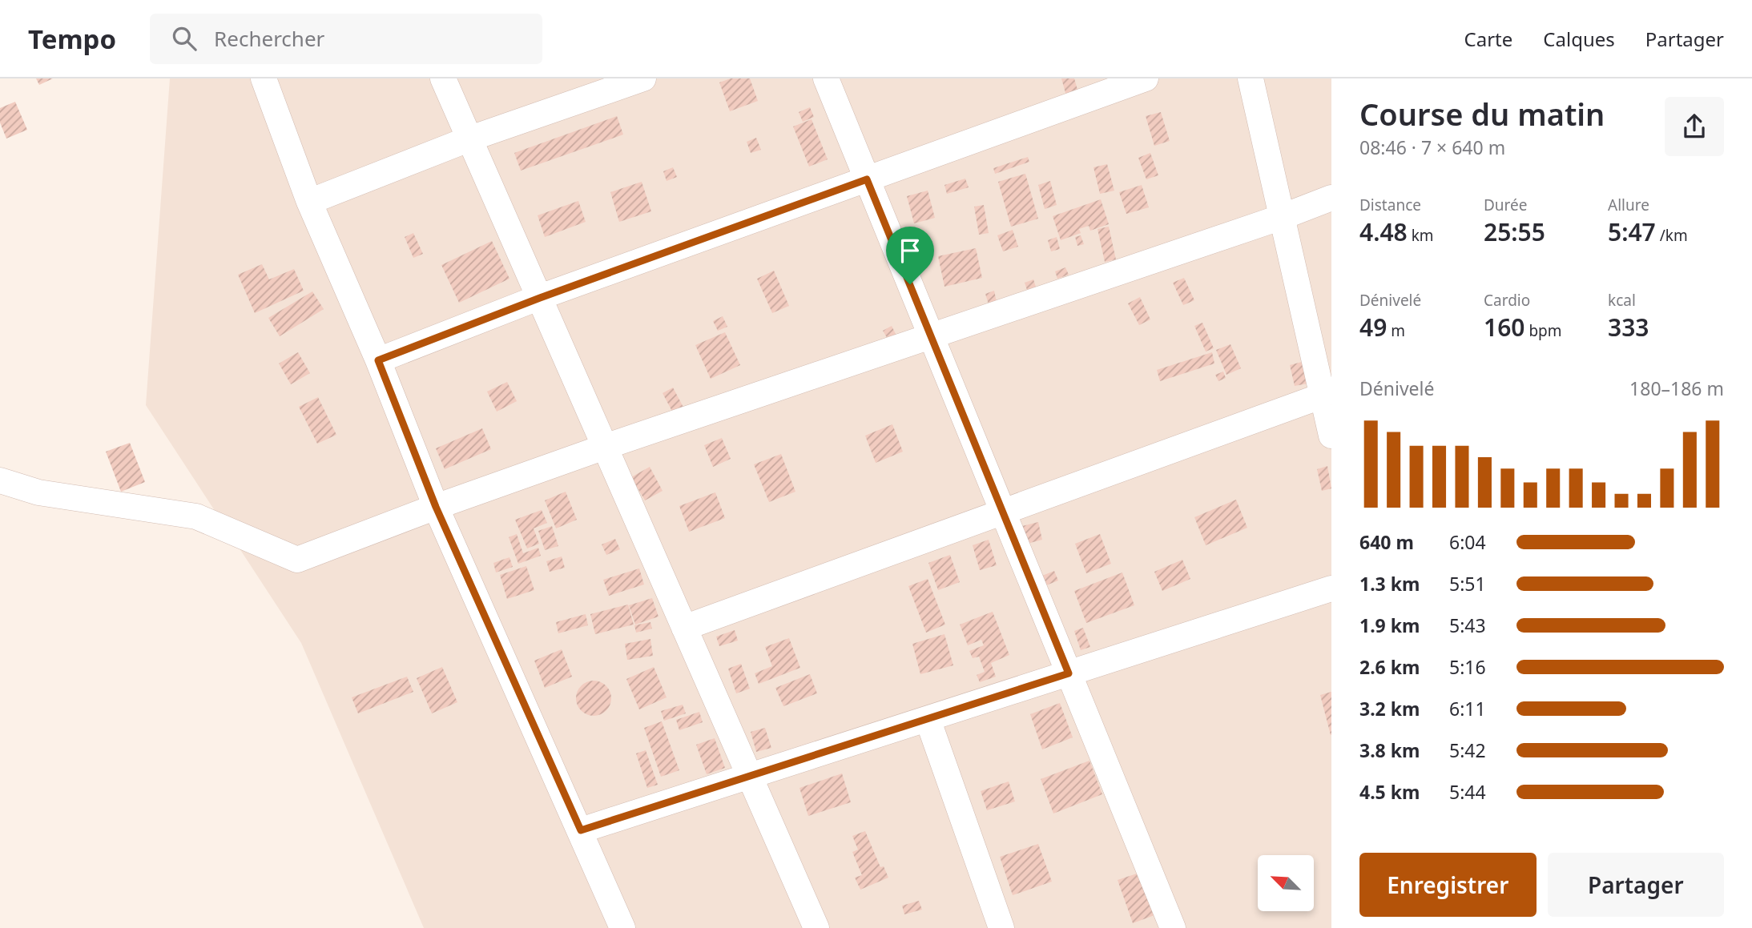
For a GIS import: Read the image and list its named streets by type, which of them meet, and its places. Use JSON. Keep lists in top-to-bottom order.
{
  "north": "top left",
  "page": {
    "header": "Tempo",
    "search": "Rechercher",
    "nav": ["Carte", "Calques", "Partager"],
    "heading": ["Course du matin", "08:46 · 7 × 640 m"],
    "stats": [
      ["Distance", "4.48 km"],
      ["Durée", "25:55"],
      ["Allure", "5:47 /km"],
      ["Dénivelé", "49 m"],
      ["Cardio", "160 bpm"],
      ["kcal", "333"]
    ],
    "chart": ["Dénivelé", "180–186 m"],
    "list": [
      {
        "name": "640 m",
        "note": "6:04"
      },
      {
        "name": "1.3 km",
        "note": "5:51"
      },
      {
        "name": "1.9 km",
        "note": "5:43"
      },
      {
        "name": "2.6 km",
        "note": "5:16"
      },
      {
        "name": "3.2 km",
        "note": "6:11"
      },
      {
        "name": "3.8 km",
        "note": "5:42"
      },
      {
        "name": "4.5 km",
        "note": "5:44"
      }
    ],
    "buttons": ["Enregistrer", "Partager"]
  }
}
